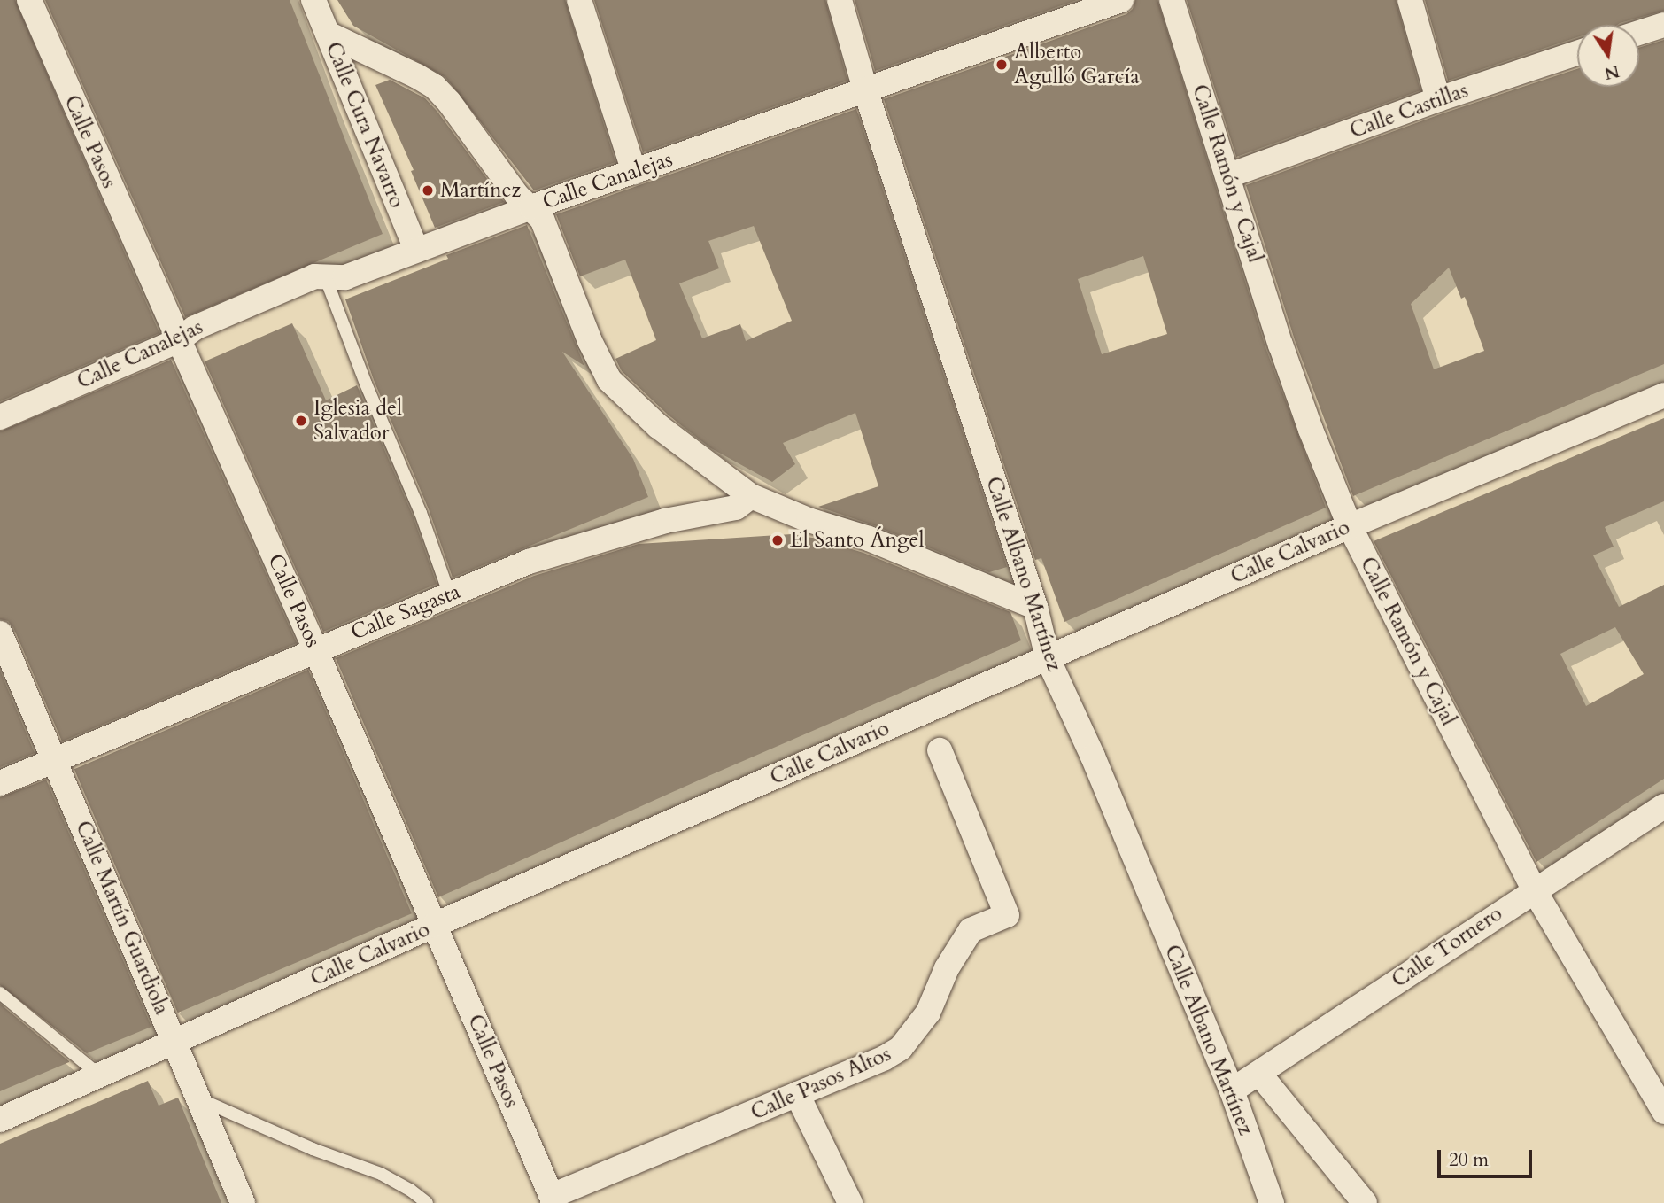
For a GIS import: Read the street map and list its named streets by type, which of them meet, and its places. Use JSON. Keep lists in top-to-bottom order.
{
  "streets": {
    "street": [
      "Calle Castillas",
      "Calle Cura Navarro",
      "Calle Pasos",
      "Calle Ramón y Cajal",
      "Calle Canalejas",
      "Calle Calvario",
      "Calle Albano Martínez",
      "Calle Sagasta",
      "Calle Martín Guardiola",
      "Calle Tornero",
      "Calle Pasos Altos"
    ]
  },
  "crossings": [
    ["Calle Castillas", "Calle Ramón y Cajal"],
    ["Calle Cura Navarro", "Calle Canalejas"],
    ["Calle Pasos", "Calle Canalejas"],
    ["Calle Pasos", "Calle Calvario"],
    ["Calle Pasos", "Calle Sagasta"],
    ["Calle Pasos", "Calle Pasos Altos"],
    ["Calle Ramón y Cajal", "Calle Calvario"],
    ["Calle Ramón y Cajal", "Calle Tornero"],
    ["Calle Canalejas", "Calle Albano Martínez"],
    ["Calle Calvario", "Calle Albano Martínez"],
    ["Calle Calvario", "Calle Martín Guardiola"],
    ["Calle Albano Martínez", "Calle Tornero"],
    ["Calle Sagasta", "Calle Martín Guardiola"]
  ],
  "places": [
    "Alberto Agulló García",
    "Martínez",
    "Iglesia del Salvador",
    "El Santo Ángel"
  ],
  "scale_bar": "20 m",
  "north": "bottom"
}
